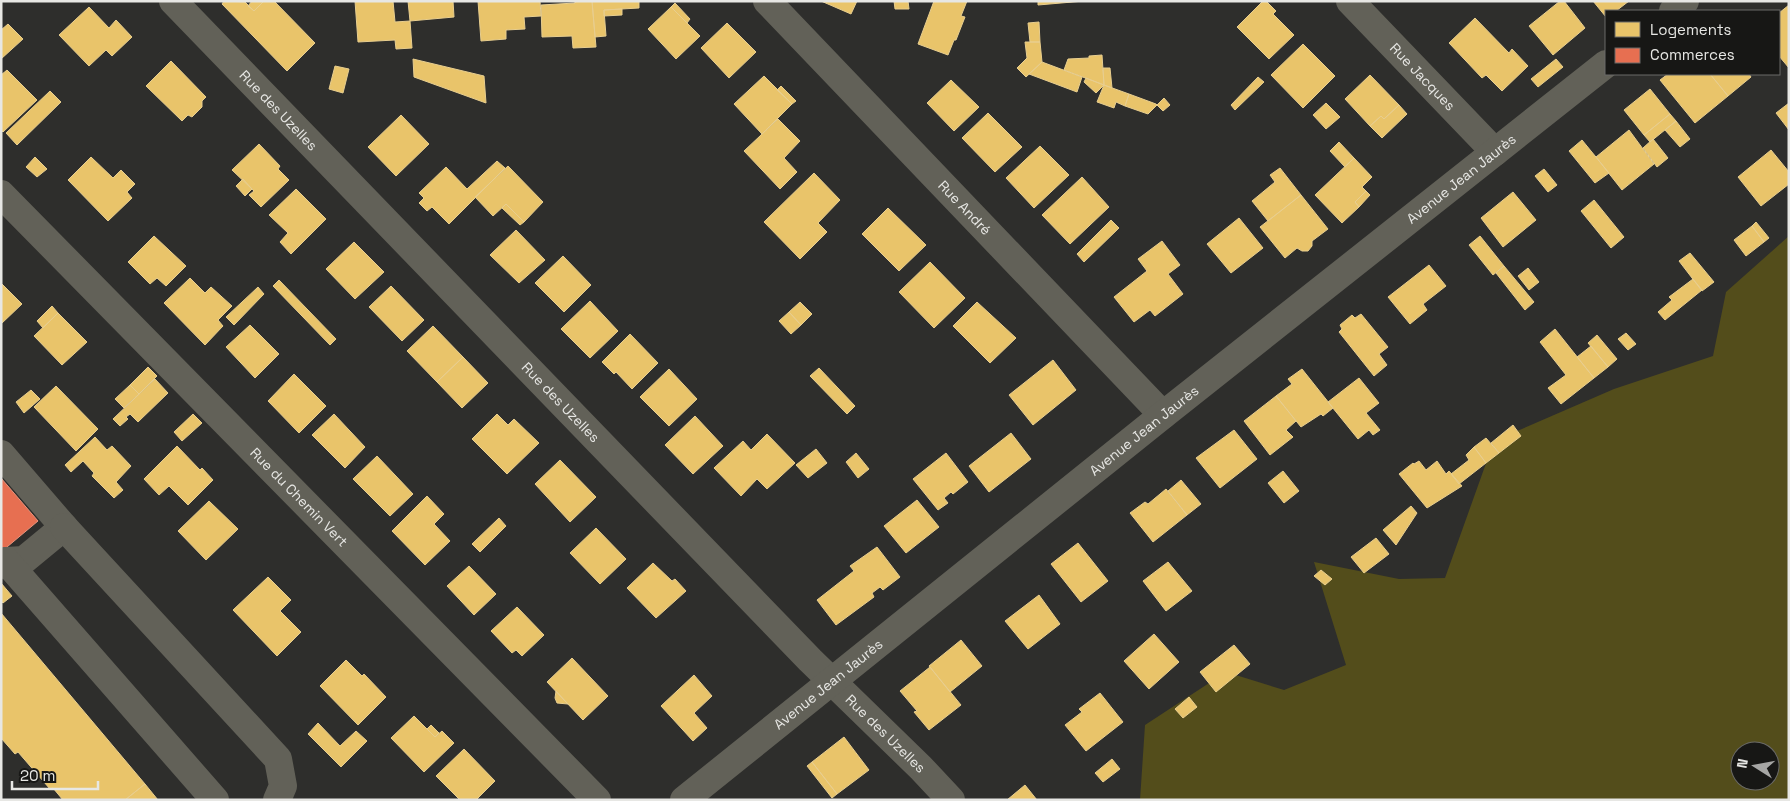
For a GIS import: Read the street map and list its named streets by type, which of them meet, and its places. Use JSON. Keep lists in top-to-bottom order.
{
  "streets": {
    "street": [
      "Rue Jacques",
      "Rue des Uzelles",
      "Avenue Jean Jaurès",
      "Rue André",
      "Rue du Chemin Vert"
    ]
  },
  "crossings": [
    ["Rue Jacques", "Avenue Jean Jaurès"],
    ["Rue des Uzelles", "Avenue Jean Jaurès"],
    ["Avenue Jean Jaurès", "Rue André"]
  ],
  "legend": ["Logements", "Commerces"],
  "scale_bar": "20 m",
  "north": "left"
}
